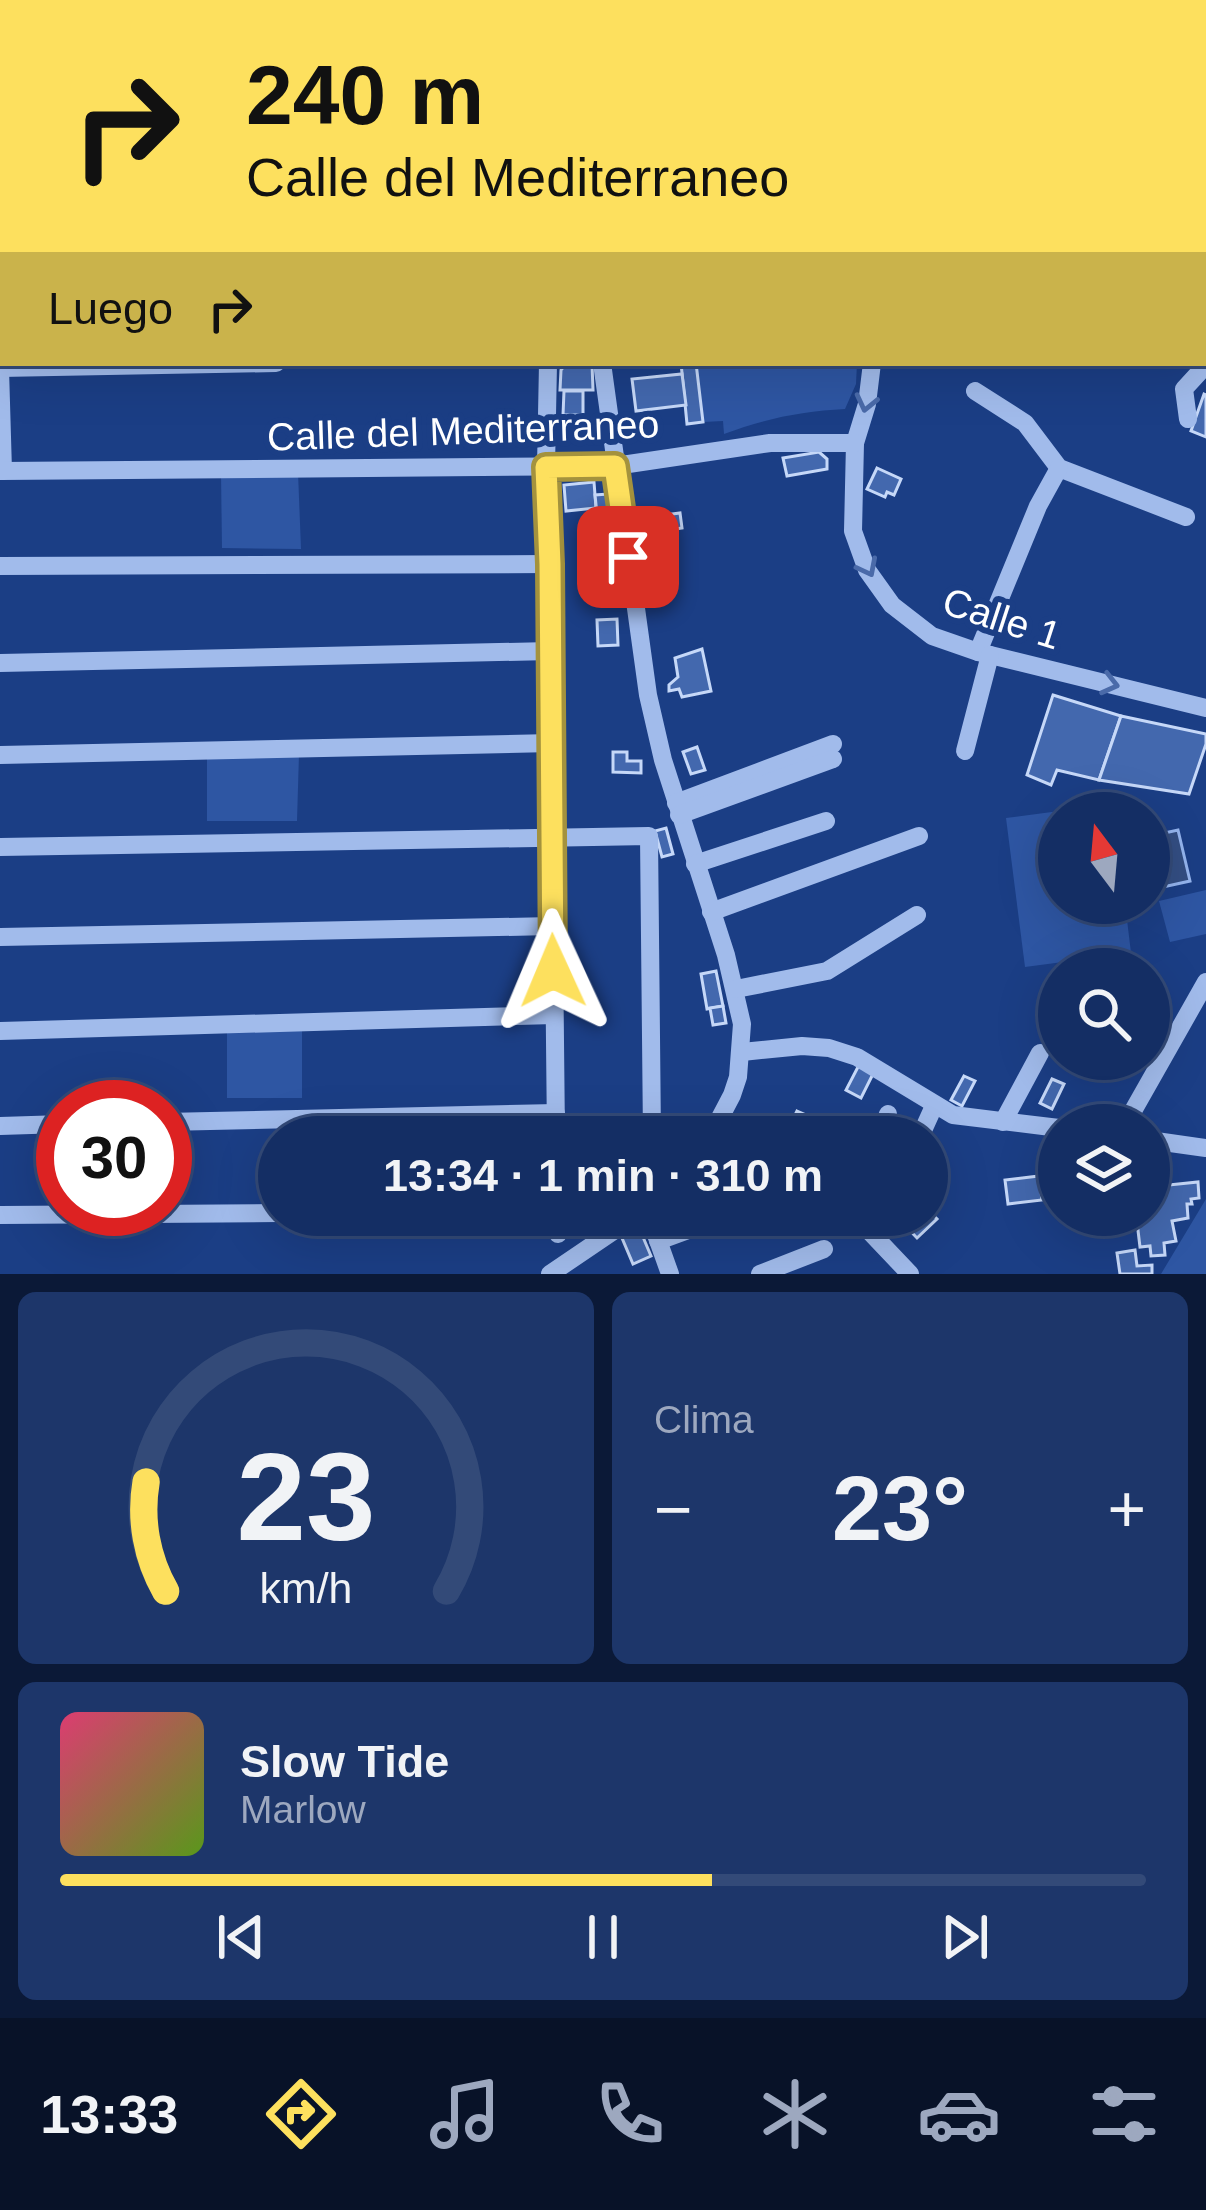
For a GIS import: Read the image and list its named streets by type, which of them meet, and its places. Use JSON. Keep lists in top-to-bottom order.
{
  "streets": {
    "street": ["Calle del Mediterraneo", "Calle 1"]
  },
  "crossings": [
    ["Calle del Mediterraneo", "Calle 1"]
  ],
  "one_way": ["Calle 1"],
  "north": "top",
  "page": {
    "turn": ["240 m", "Calle del Mediterraneo"],
    "then": "Luego",
    "limit": "30",
    "trip": "13:34 · 1 min · 310 m",
    "tile": "Clima",
    "heat": ["−", "23°", "+"],
    "song": ["Slow Tide", "Marlow"],
    "tabs": "13:33",
    "gauge": ["23", "km/h"]
  }
}
